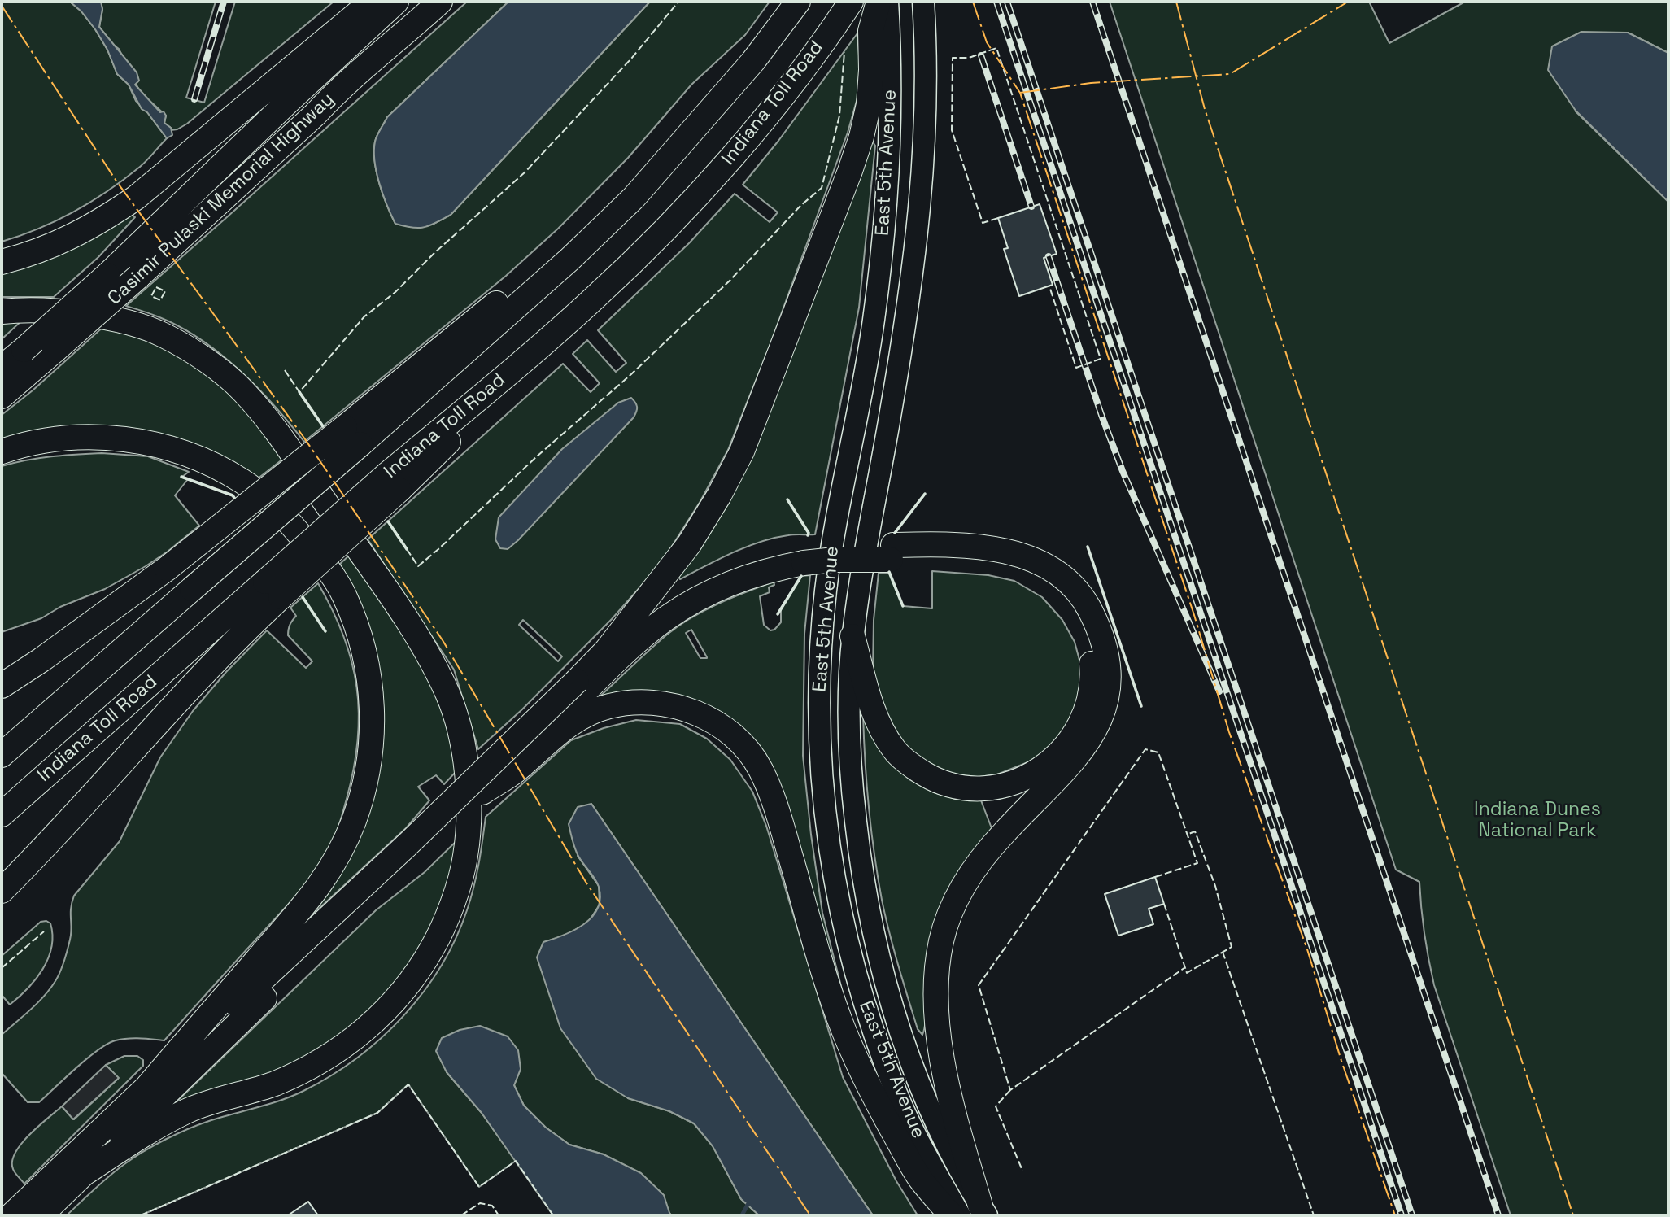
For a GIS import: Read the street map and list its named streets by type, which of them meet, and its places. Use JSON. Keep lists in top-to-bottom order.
{
  "streets": {
    "highway": ["Indiana Toll Road", "Casimir Pulaski Memorial Highway"],
    "main road": ["East 5th Avenue"]
  },
  "parks": ["Indiana Dunes National Park"]
}
